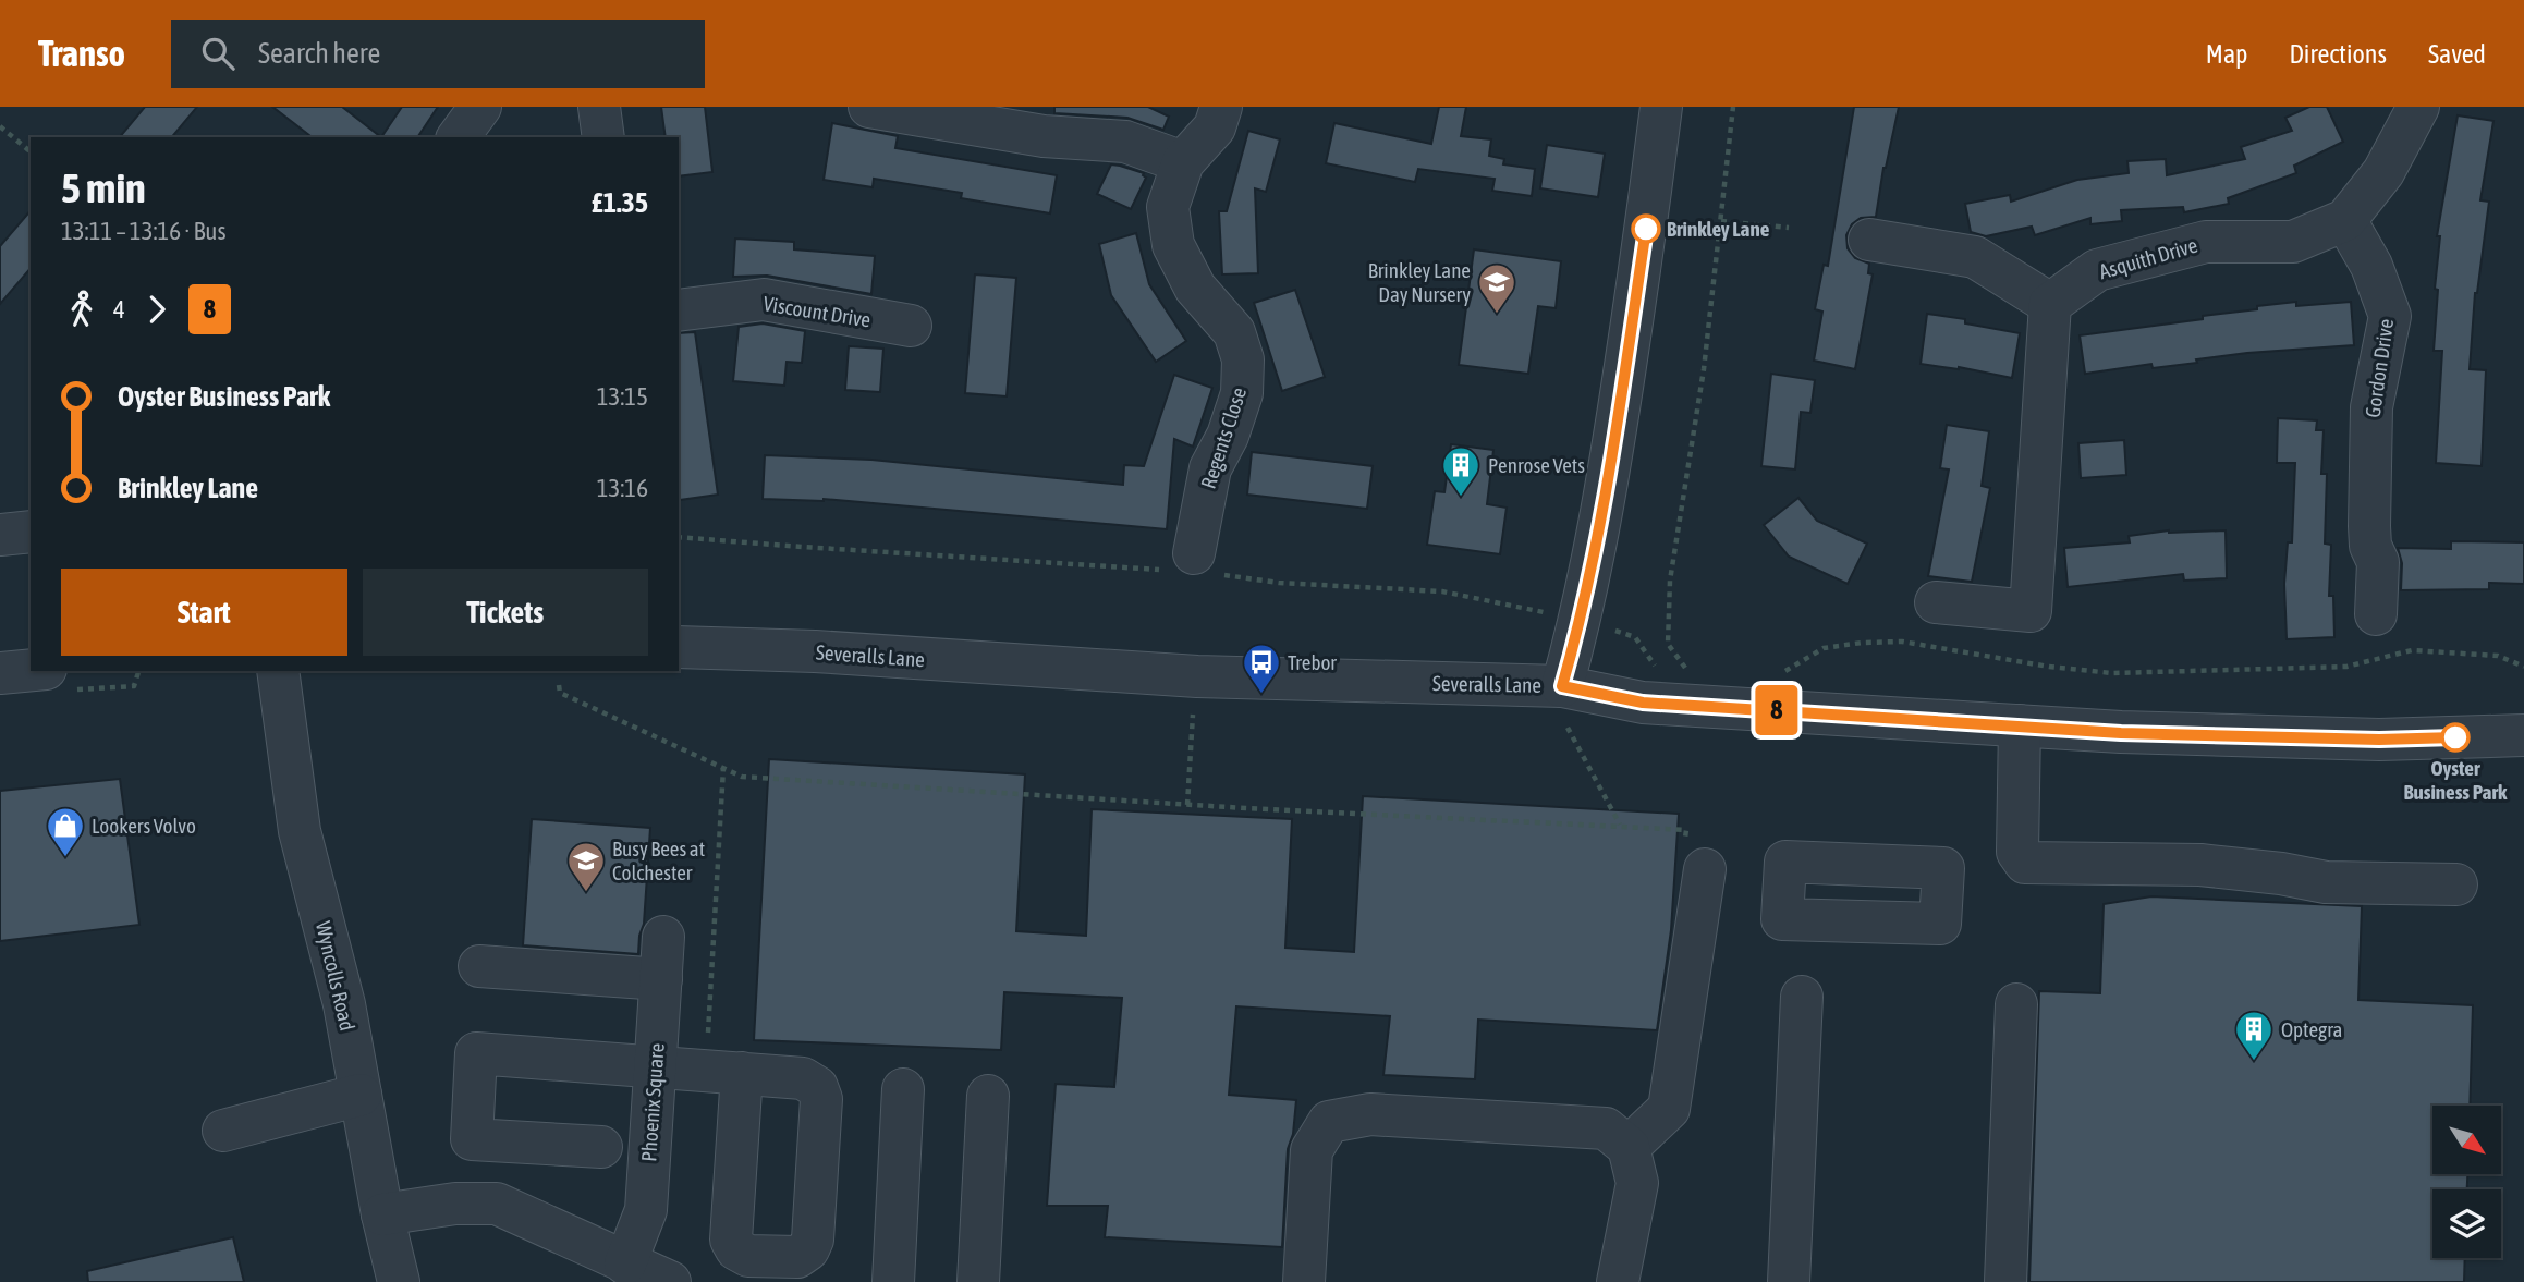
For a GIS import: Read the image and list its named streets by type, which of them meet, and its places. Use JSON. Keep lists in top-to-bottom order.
{
  "streets": {
    "street": [
      "Asquith Drive",
      "Viscount Drive",
      "Gordon Drive",
      "Regents Close",
      "Severalls Lane",
      "Wyncolls Road",
      "Phoenix Square"
    ]
  },
  "crossings": [
    ["Asquith Drive", "Gordon Drive"]
  ],
  "places": {
    "other": ["Brinkley Lane", "Oyster Business Park"],
    "school or university": ["Brinkley Lane Day Nursery", "Busy Bees at Colchester"],
    "building": ["Penrose Vets", "Optegra"],
    "bus stop": ["Trebor"],
    "shop": ["Lookers Volvo"]
  },
  "lines": ["bus line 8"],
  "north": "bottom right",
  "page": {
    "header": "Transo",
    "search": "Search here",
    "nav": ["Map", "Directions", "Saved"],
    "on_map": "8",
    "heading": ["5 min", "13:11 – 13:16 · Bus", "£1.35"],
    "legs": ["4", "8"],
    "list": [
      {
        "name": "Oyster Business Park",
        "value": "13:15"
      },
      {
        "name": "Brinkley Lane",
        "value": "13:16"
      }
    ],
    "buttons": ["Start", "Tickets"]
  }
}
